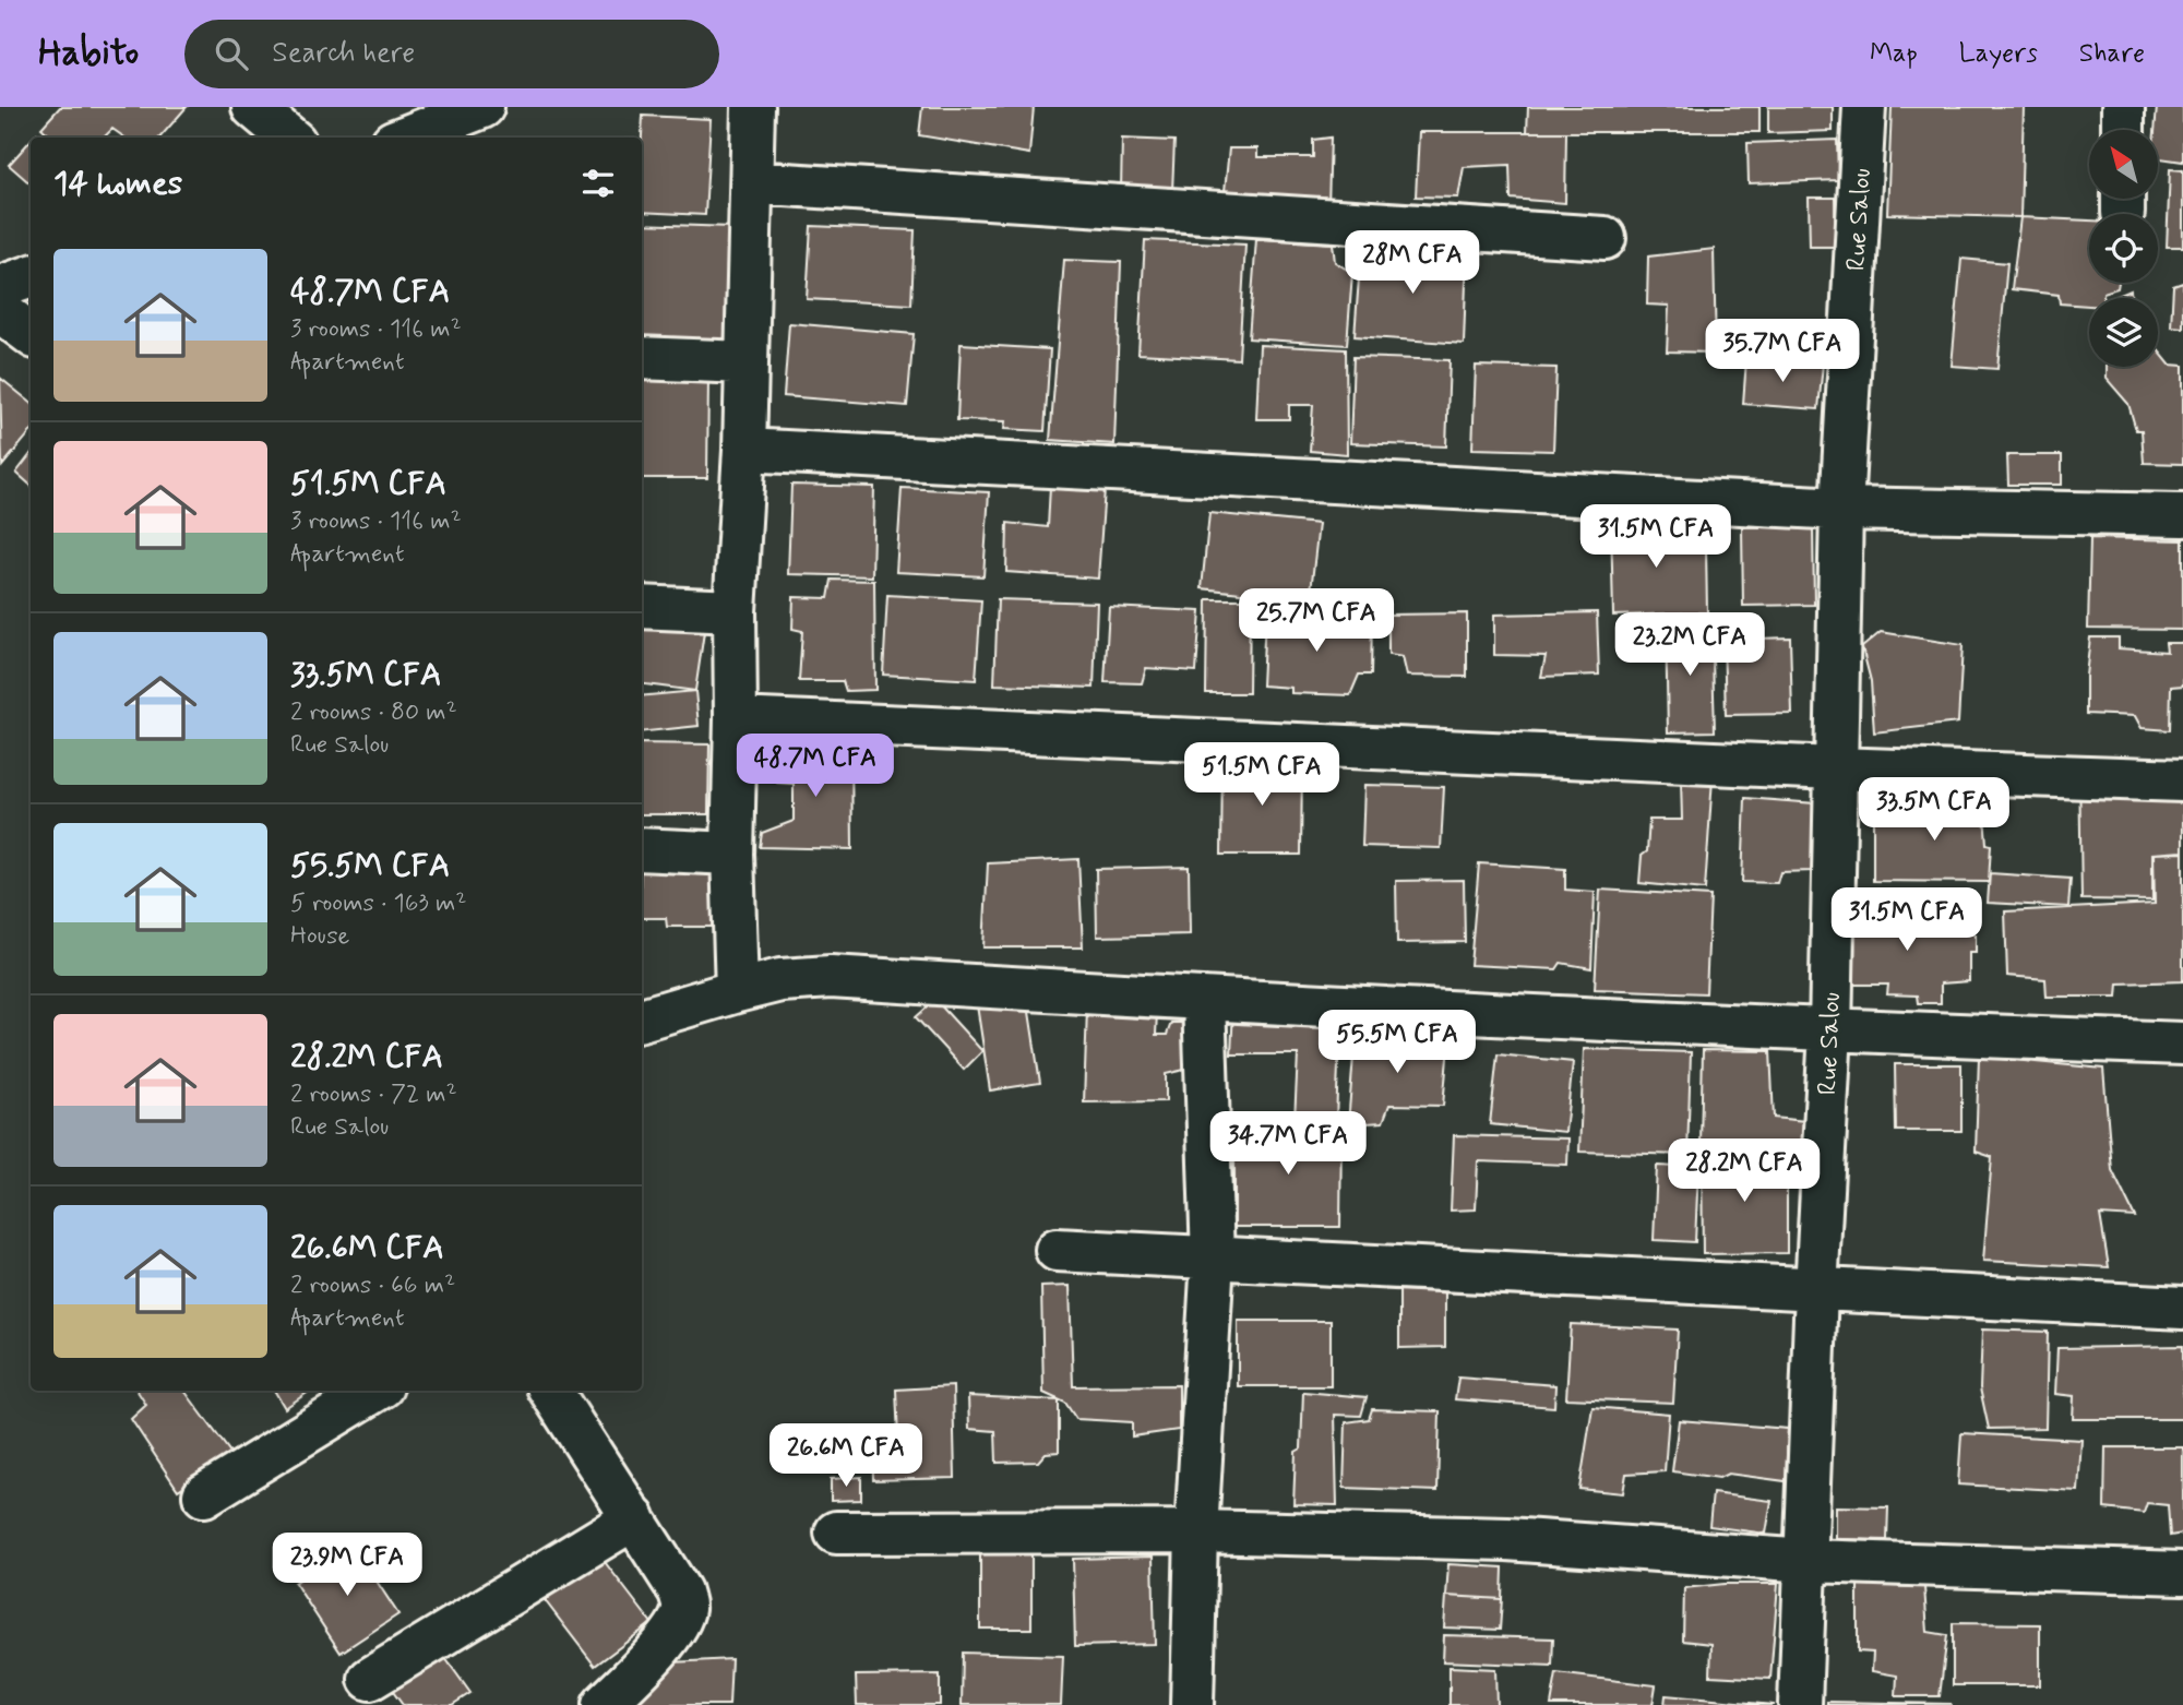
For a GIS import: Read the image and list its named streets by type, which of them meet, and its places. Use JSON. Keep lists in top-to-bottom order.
{
  "streets": {
    "street": ["Rue Salou"]
  },
  "north": "top left",
  "page": {
    "header": "Habito",
    "search": "Search here",
    "nav": ["Map", "Layers", "Share"],
    "heading": "14 homes",
    "list": [
      {
        "name": "48.7M CFA",
        "note": "3 rooms · 116 m² · Apartment"
      },
      {
        "name": "51.5M CFA",
        "note": "3 rooms · 116 m² · Apartment"
      },
      {
        "name": "33.5M CFA",
        "note": "2 rooms · 80 m² · Rue Salou"
      },
      {
        "name": "55.5M CFA",
        "note": "5 rooms · 163 m² · House"
      },
      {
        "name": "28.2M CFA",
        "note": "2 rooms · 72 m² · Rue Salou"
      },
      {
        "name": "26.6M CFA",
        "note": "2 rooms · 66 m² · Apartment"
      }
    ],
    "price": [
      "28M CFA",
      "35.7M CFA",
      "31.5M CFA",
      "25.7M CFA",
      "23.2M CFA",
      "48.7M CFA",
      "51.5M CFA",
      "33.5M CFA",
      "31.5M CFA",
      "55.5M CFA",
      "34.7M CFA",
      "28.2M CFA",
      "26.6M CFA",
      "23.9M CFA"
    ]
  }
}
